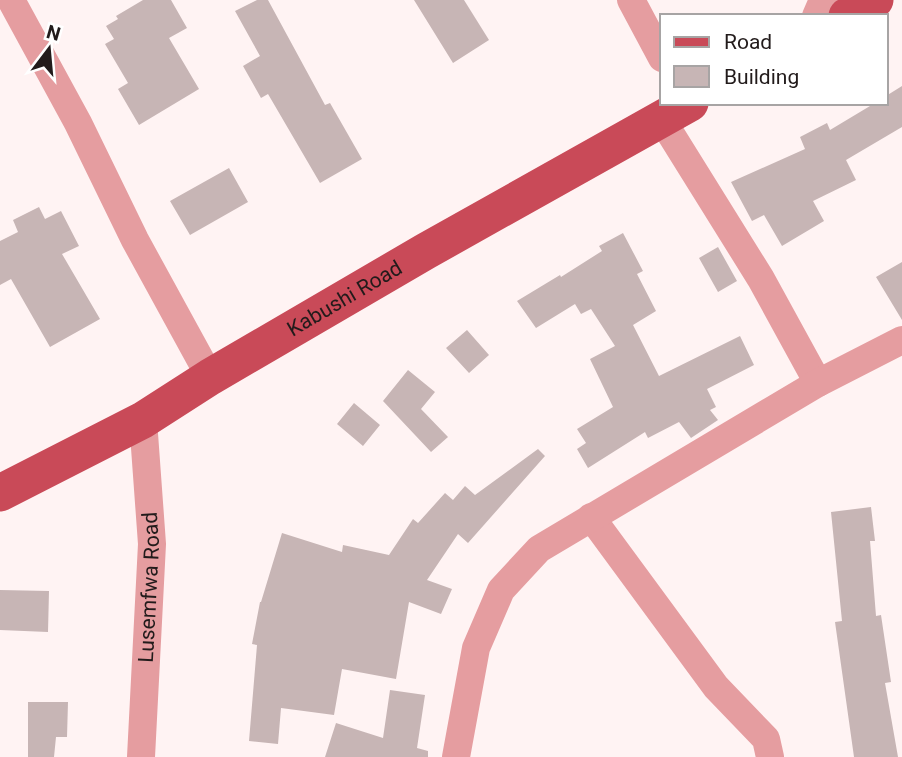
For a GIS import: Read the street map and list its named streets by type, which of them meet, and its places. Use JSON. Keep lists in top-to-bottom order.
{
  "streets": {
    "main road": ["Kabushi Road"],
    "street": ["Lusemfwa Road"]
  },
  "crossings": [
    ["Kabushi Road", "Lusemfwa Road"]
  ],
  "legend": ["Road", "Building"],
  "north": "top"
}
